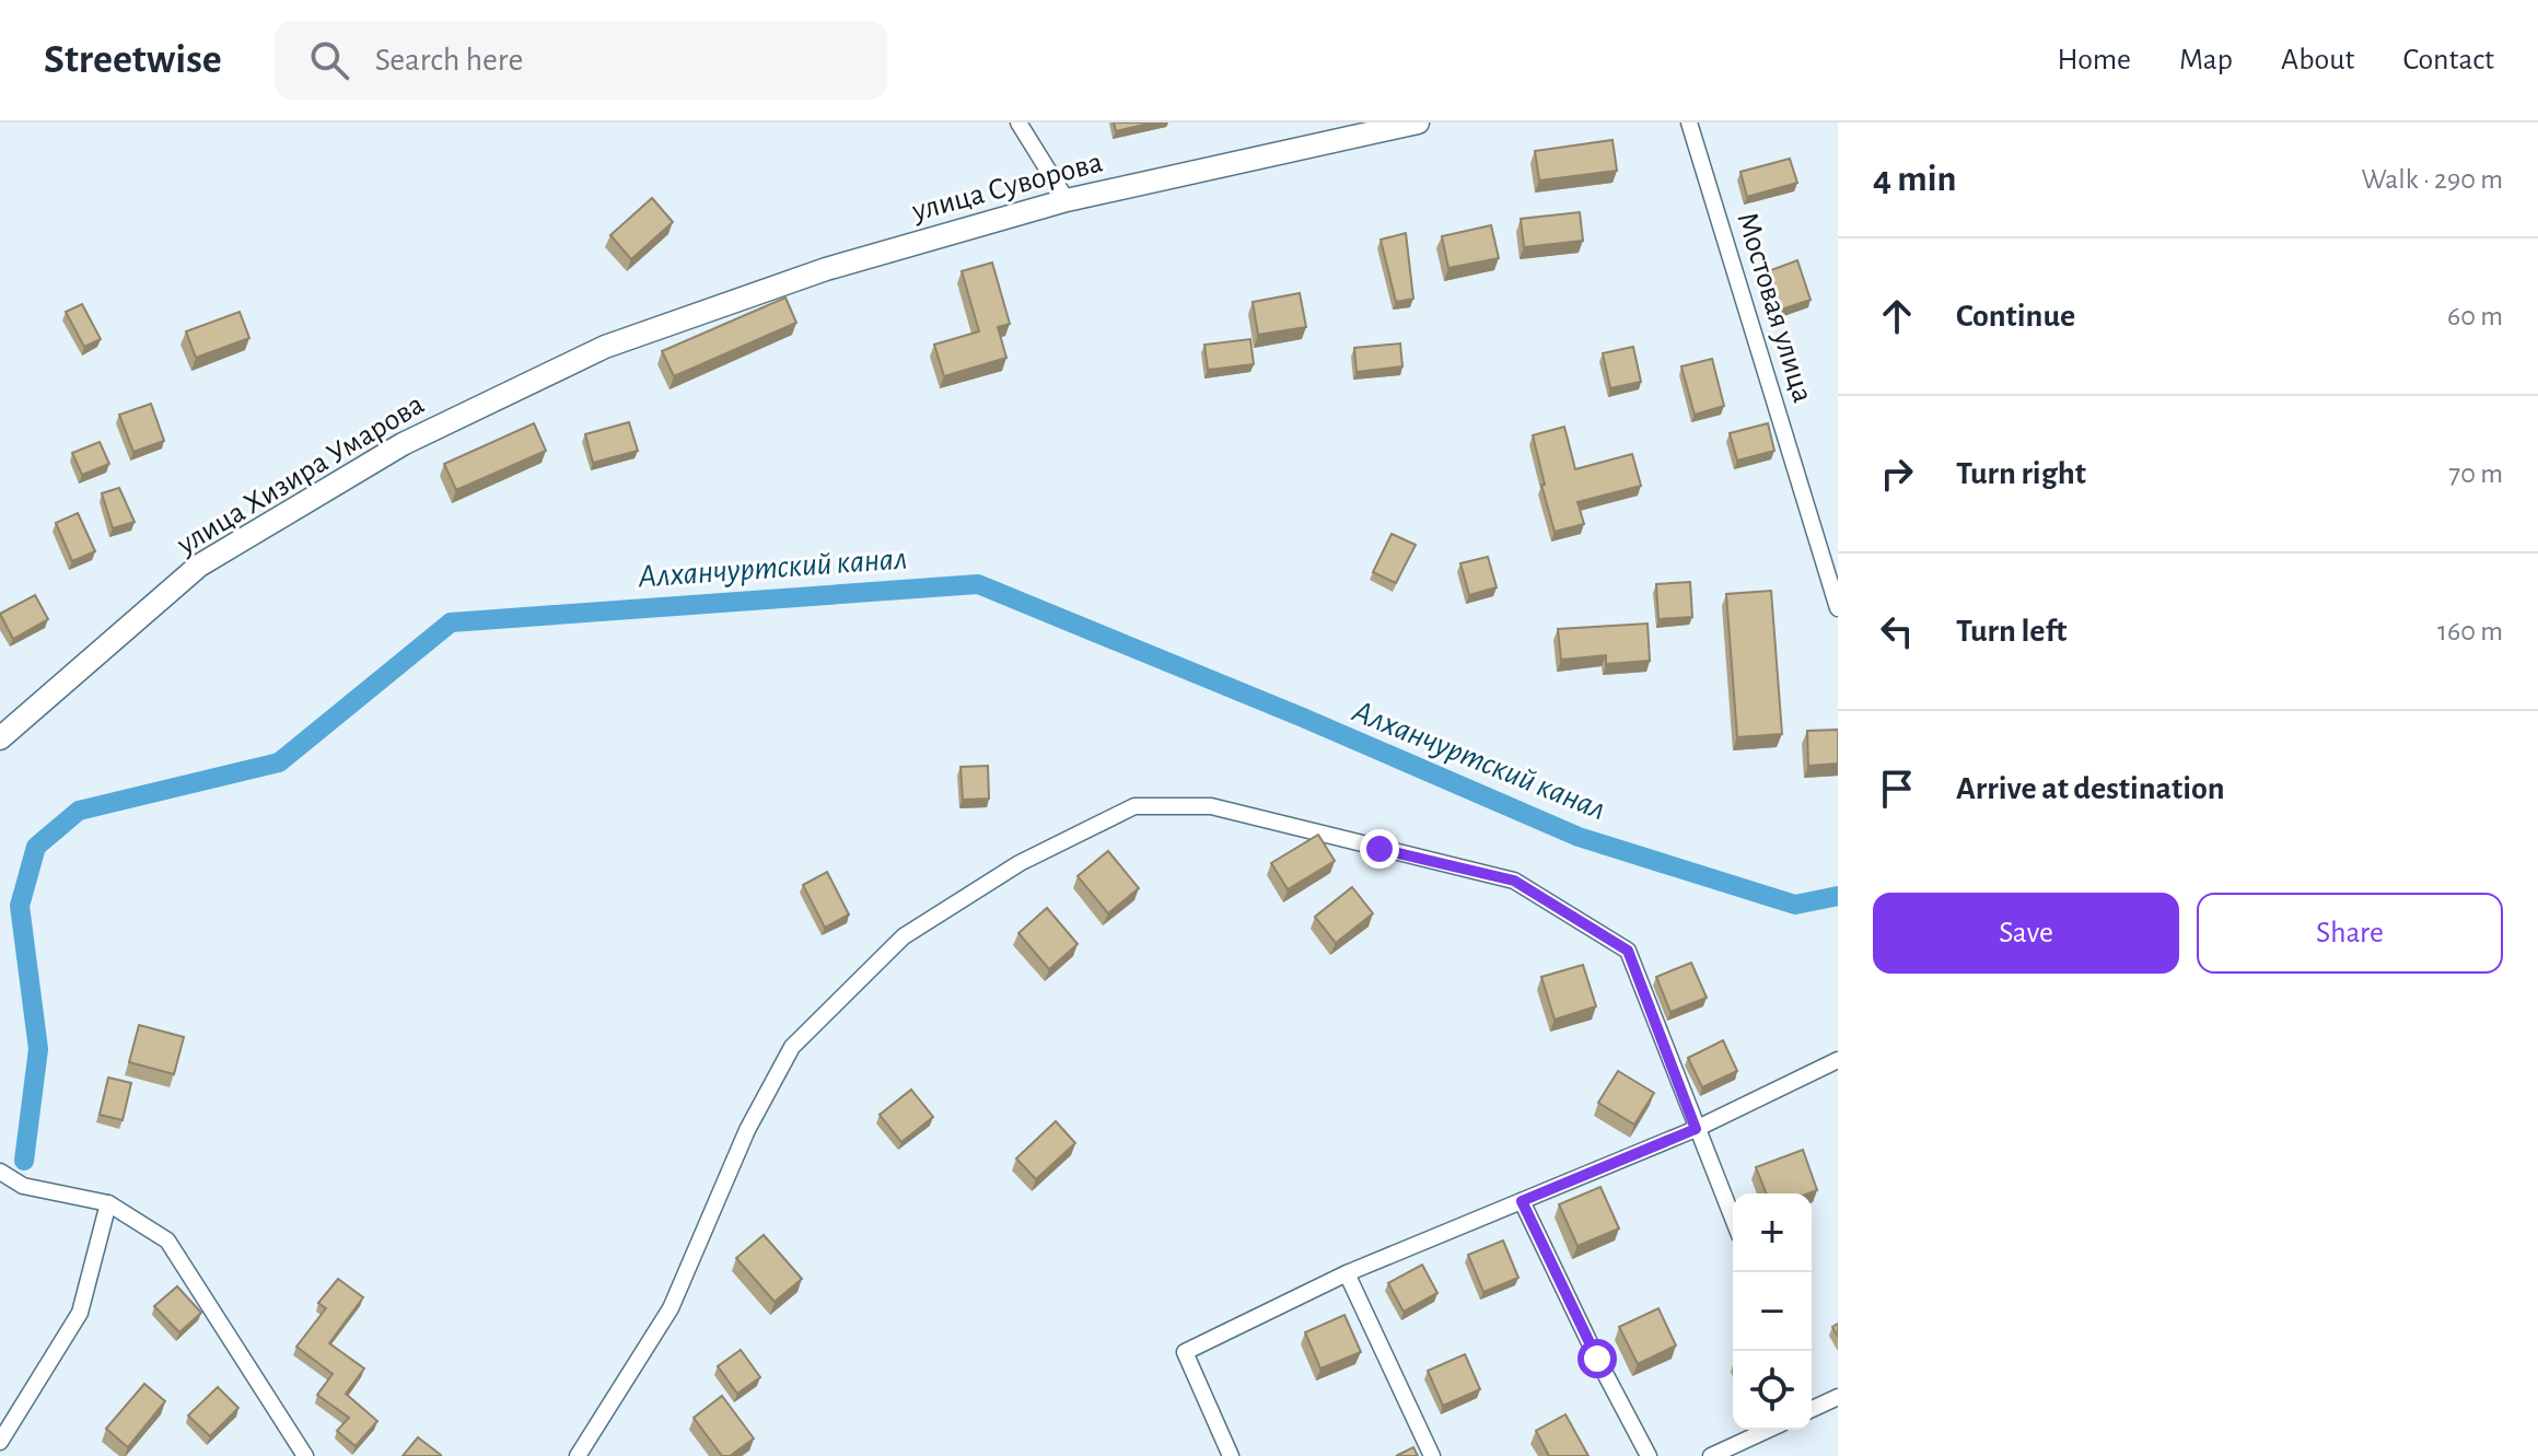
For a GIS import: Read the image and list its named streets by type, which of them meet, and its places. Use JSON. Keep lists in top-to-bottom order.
{
  "streets": {
    "main road": ["улица Суворова", "улица Хизира Умарова"],
    "street": ["Мостовая улица"]
  },
  "crossings": [
    ["улица Суворова", "улица Хизира Умарова"]
  ],
  "water": ["Алханчуртский канал"],
  "page": {
    "header": "Streetwise",
    "search": "Search here",
    "nav": [
      "Home",
      "Map",
      "About",
      "Contact"
    ],
    "heading": ["4 min", "Walk · 290 m"],
    "list": [
      ["Continue", "60 m"],
      ["Turn right", "70 m"],
      ["Turn left", "160 m"],
      "Arrive at destination"
    ],
    "buttons": ["Save", "Share"],
    "map_buttons": ["+", "−"]
  }
}
